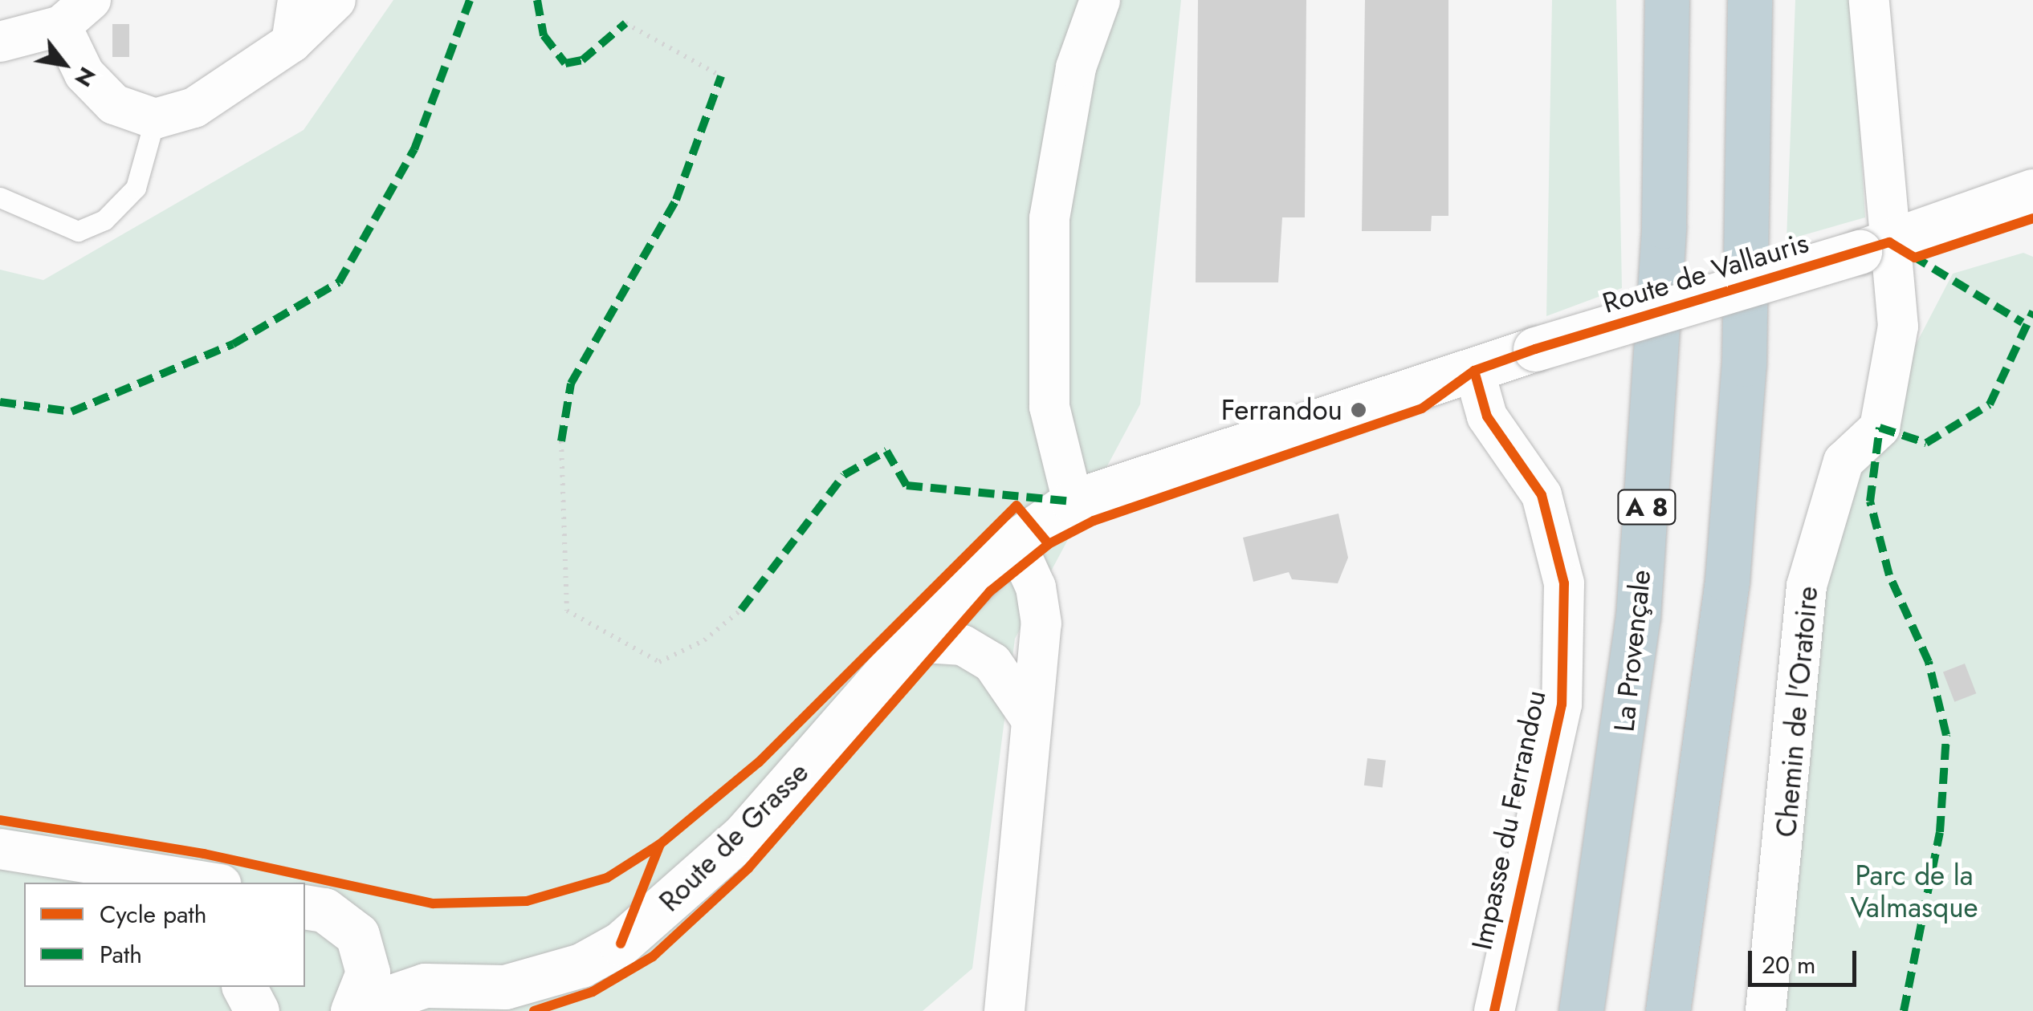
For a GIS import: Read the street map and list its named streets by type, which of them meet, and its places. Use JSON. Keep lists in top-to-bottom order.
{
  "streets": {
    "highway": ["A 8", "La Provençale"],
    "main road": ["Route de Vallauris", "Route de Grasse"],
    "street": ["Chemin de l'Oratoire", "Impasse du Ferrandou"]
  },
  "crossings": [
    ["Route de Vallauris", "Chemin de l'Oratoire"],
    ["Route de Vallauris", "Impasse du Ferrandou"],
    ["Route de Vallauris", "Route de Grasse"]
  ],
  "parks": ["Parc de la Valmasque"],
  "places": ["Ferrandou"],
  "legend": ["Cycle path", "Path"],
  "scale_bar": "20 m",
  "north": "bottom right"
}
